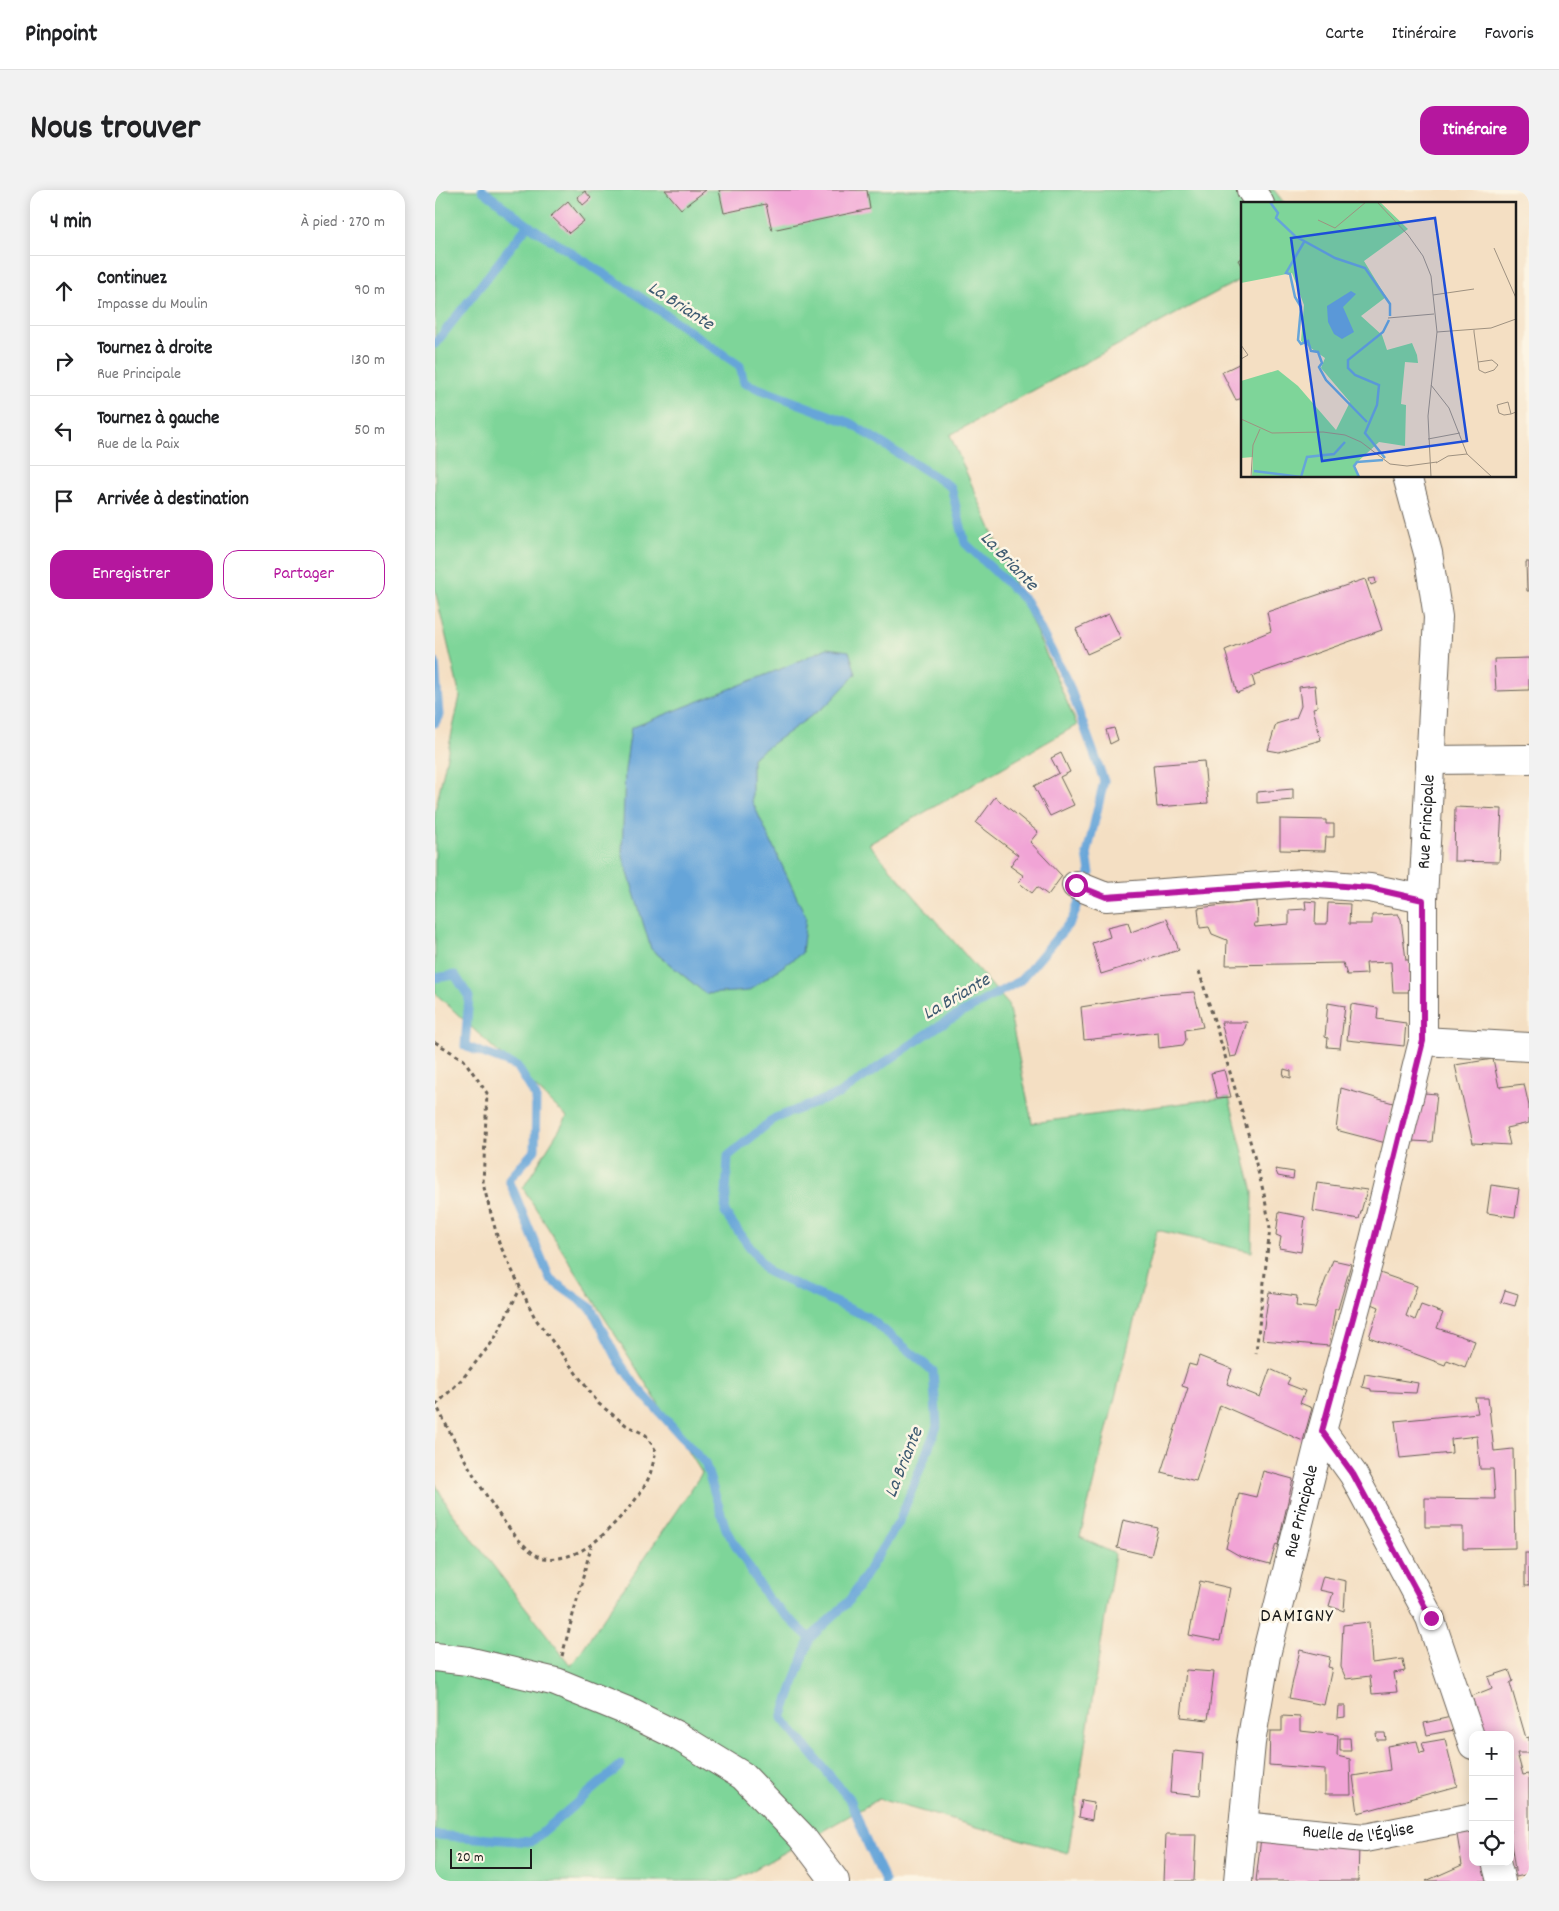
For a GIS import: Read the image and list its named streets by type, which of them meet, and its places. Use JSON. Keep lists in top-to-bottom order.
{
  "streets": {
    "street": ["Rue Principale", "Ruelle de l'Église"]
  },
  "crossings": [
    ["Rue Principale", "Ruelle de l'Église"]
  ],
  "districts": ["DAMIGNY"],
  "water": ["La Briante"],
  "scale_bar": "20 m",
  "page": {
    "header": "Pinpoint",
    "nav": ["Carte", "Itinéraire", "Favoris"],
    "title": "Nous trouver",
    "buttons": [
      "Itinéraire",
      ["Enregistrer", "Partager"]
    ],
    "heading": ["4 min", "À pied · 270 m"],
    "list": [
      ["Continuez", "Impasse du Moulin", "90 m"],
      ["Tournez à droite", "Rue Principale", "130 m"],
      ["Tournez à gauche", "Rue de la Paix", "50 m"],
      "Arrivée à destination"
    ],
    "map_buttons": ["+", "−"],
    "scale": "20 m"
  }
}
